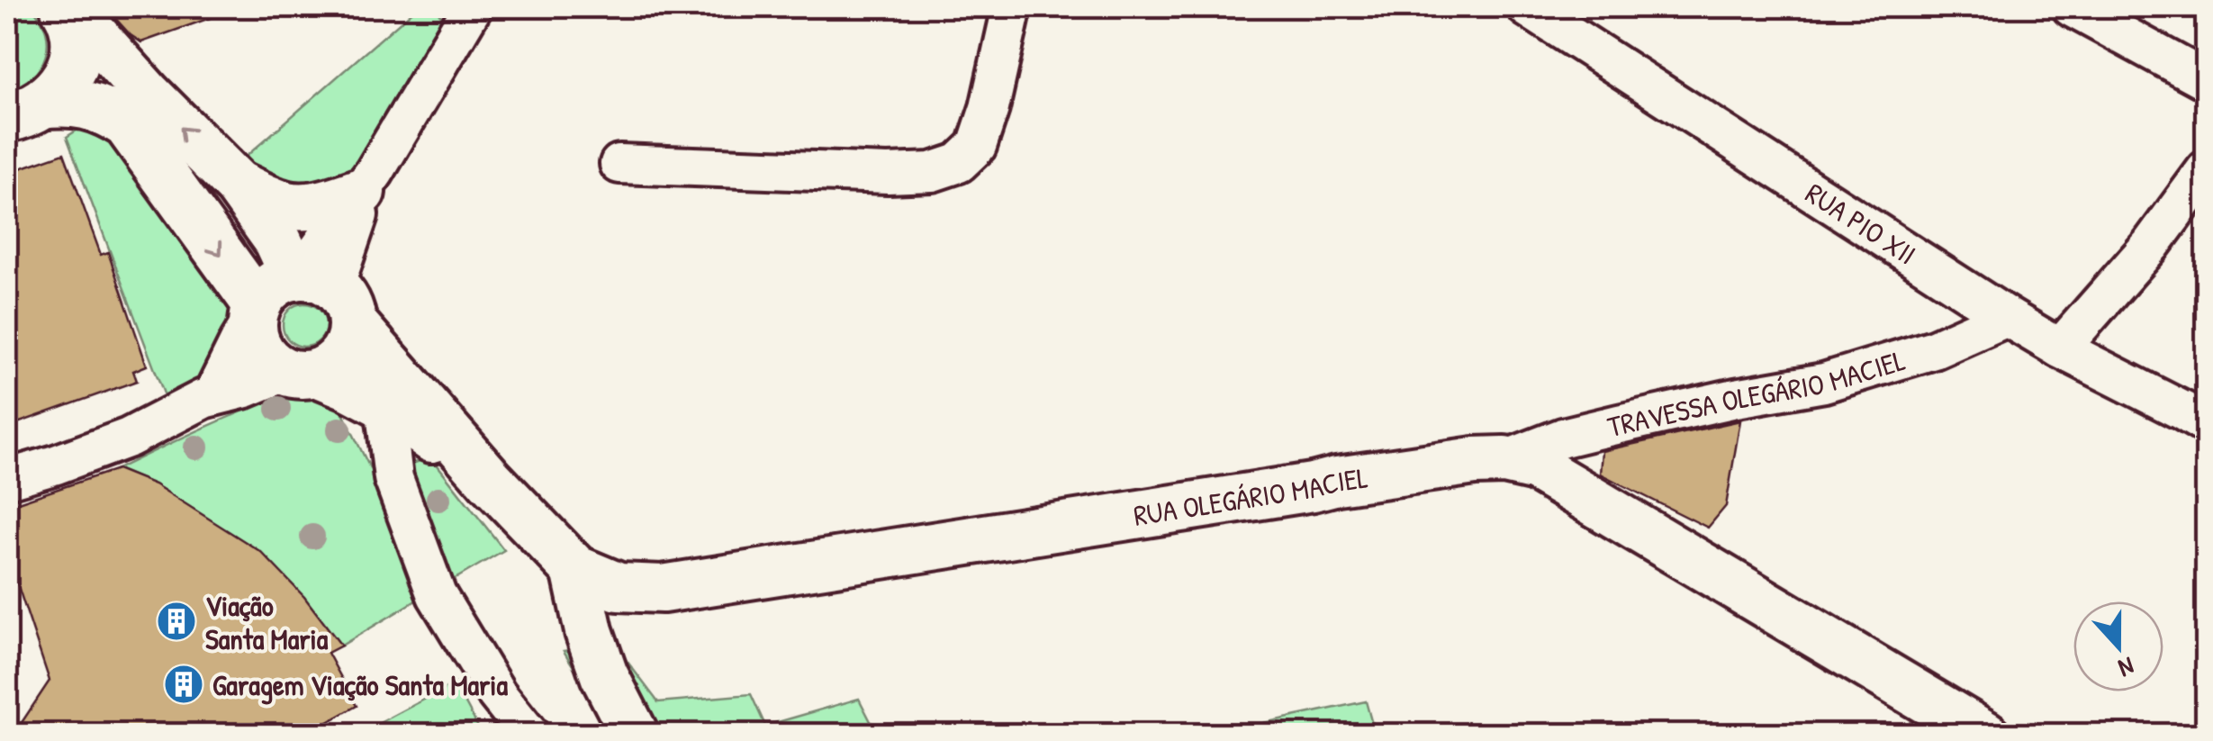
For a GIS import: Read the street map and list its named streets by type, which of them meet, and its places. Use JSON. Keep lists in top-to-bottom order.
{
  "streets": {
    "street": ["RUA PIO XII", "TRAVESSA OLEGÁRIO MACIEL", "RUA OLEGÁRIO MACIEL"]
  },
  "crossings": [
    ["RUA PIO XII", "TRAVESSA OLEGÁRIO MACIEL"],
    ["TRAVESSA OLEGÁRIO MACIEL", "RUA OLEGÁRIO MACIEL"]
  ],
  "places": {
    "building": ["Viação Santa Maria", "Garagem Viação Santa Maria"]
  },
  "north": "bottom"
}
